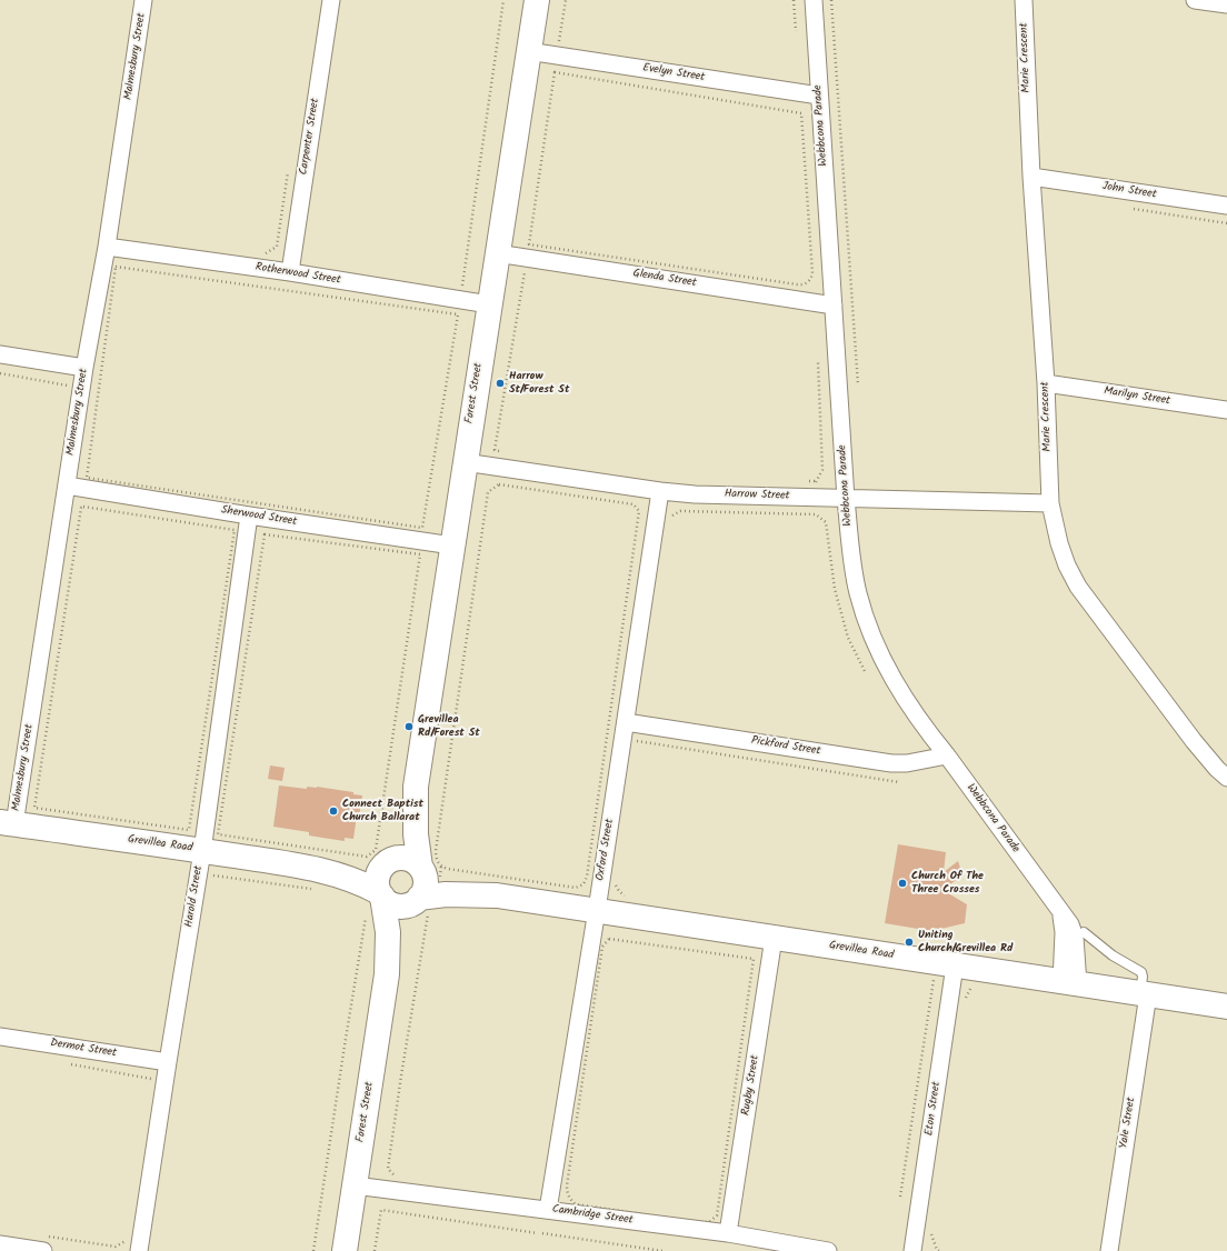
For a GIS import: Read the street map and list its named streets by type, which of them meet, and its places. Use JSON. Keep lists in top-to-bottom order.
{
  "streets": {
    "street": [
      "Malmesbury Street",
      "Marie Crescent",
      "Evelyn Street",
      "Webbcona Parade",
      "Carpenter Street",
      "John Street",
      "Rotherwood Street",
      "Glenda Street",
      "Forest Street",
      "Marilyn Street",
      "Harrow Street",
      "Sherwood Street",
      "Pickford Street",
      "Grevillea Road",
      "Oxford Street",
      "Harold Street",
      "Dermot Street",
      "Rugby Street",
      "Eton Street",
      "Yale Street",
      "Cambridge Street"
    ]
  },
  "crossings": [
    ["Malmesbury Street", "Rotherwood Street"],
    ["Malmesbury Street", "Sherwood Street"],
    ["Malmesbury Street", "Grevillea Road"],
    ["Marie Crescent", "John Street"],
    ["Marie Crescent", "Marilyn Street"],
    ["Marie Crescent", "Harrow Street"],
    ["Evelyn Street", "Webbcona Parade"],
    ["Evelyn Street", "Forest Street"],
    ["Webbcona Parade", "Glenda Street"],
    ["Webbcona Parade", "Harrow Street"],
    ["Webbcona Parade", "Pickford Street"],
    ["Webbcona Parade", "Grevillea Road"],
    ["Carpenter Street", "Rotherwood Street"],
    ["Rotherwood Street", "Forest Street"],
    ["Glenda Street", "Forest Street"],
    ["Forest Street", "Harrow Street"],
    ["Forest Street", "Sherwood Street"],
    ["Forest Street", "Grevillea Road"],
    ["Forest Street", "Cambridge Street"],
    ["Harrow Street", "Oxford Street"],
    ["Sherwood Street", "Harold Street"],
    ["Pickford Street", "Oxford Street"],
    ["Grevillea Road", "Oxford Street"],
    ["Grevillea Road", "Harold Street"],
    ["Grevillea Road", "Rugby Street"],
    ["Grevillea Road", "Eton Street"],
    ["Grevillea Road", "Yale Street"],
    ["Oxford Street", "Cambridge Street"],
    ["Harold Street", "Dermot Street"],
    ["Rugby Street", "Cambridge Street"]
  ],
  "places": [
    "Harrow St/Forest St",
    "Grevillea Rd/Forest St",
    "Connect Baptist Church Ballarat",
    "Church Of The Three Crosses",
    "Uniting Church/Grevillea Rd"
  ]
}
